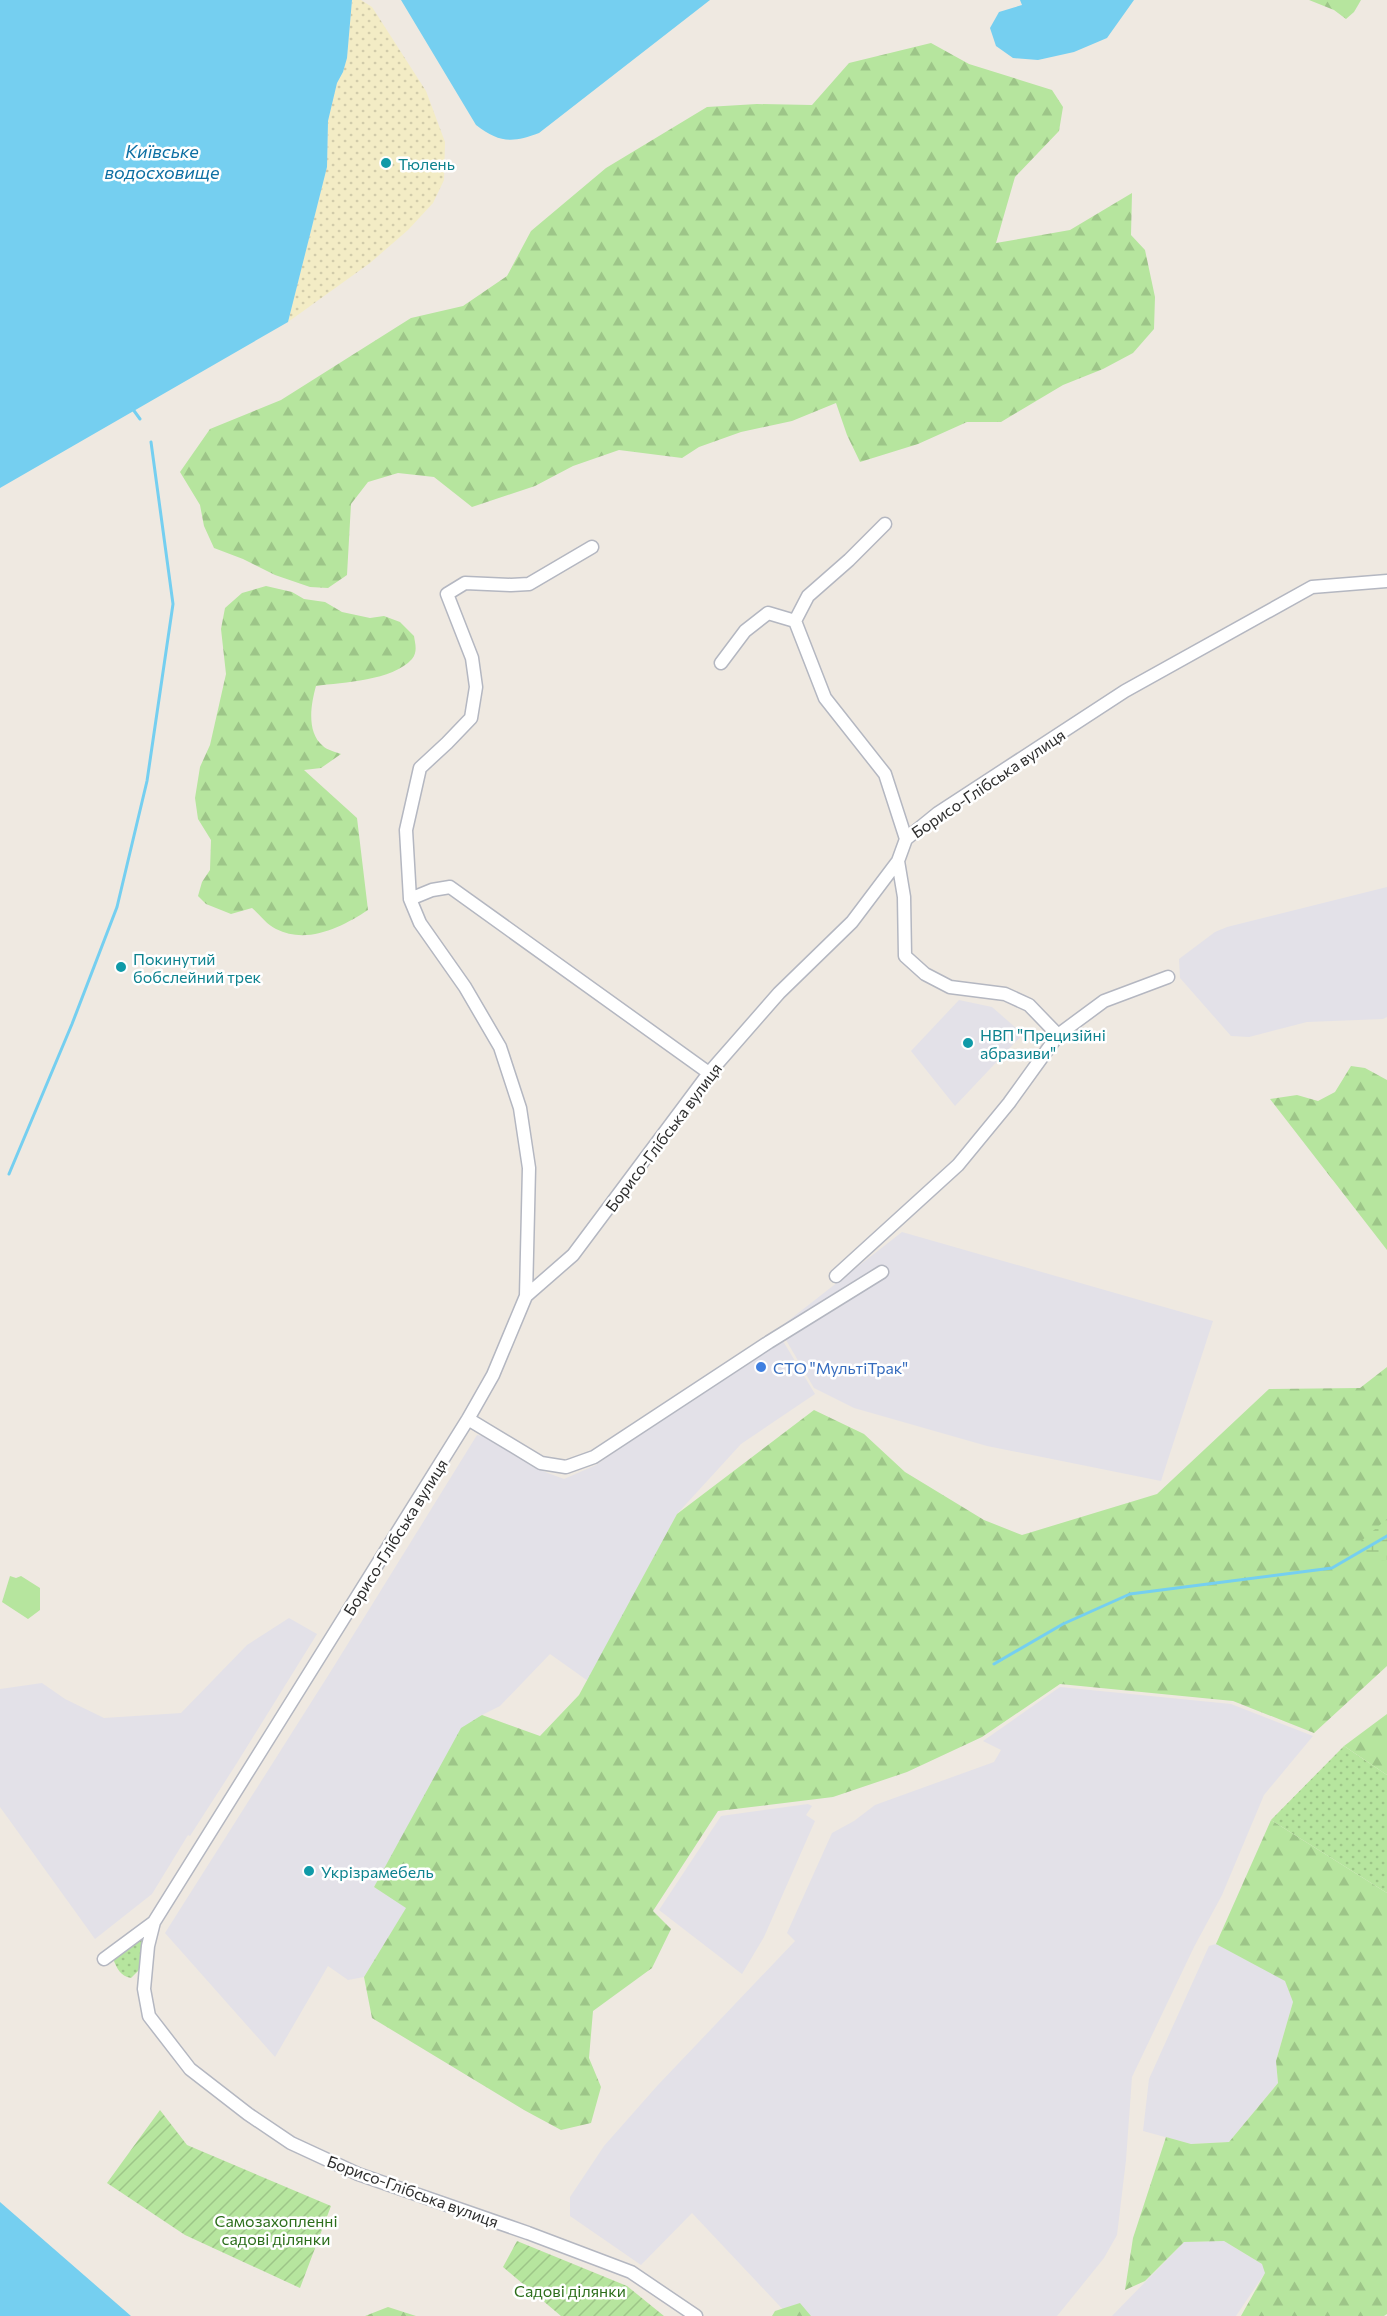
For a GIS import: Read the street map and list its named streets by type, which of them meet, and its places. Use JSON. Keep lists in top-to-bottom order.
{
  "streets": {
    "street": ["Борисо-Глібська вулиця"]
  },
  "water": ["Київське водосховище"],
  "parks": ["Самозахопленні садові ділянки", "Садові ділянки"],
  "places": [
    "Тюлень",
    "Покинутий бобслейний трек",
    "НВП \"Прецизійні абразиви\"",
    "СТО \"МультіТрак\"",
    "Укрізрамебель"
  ]
}
